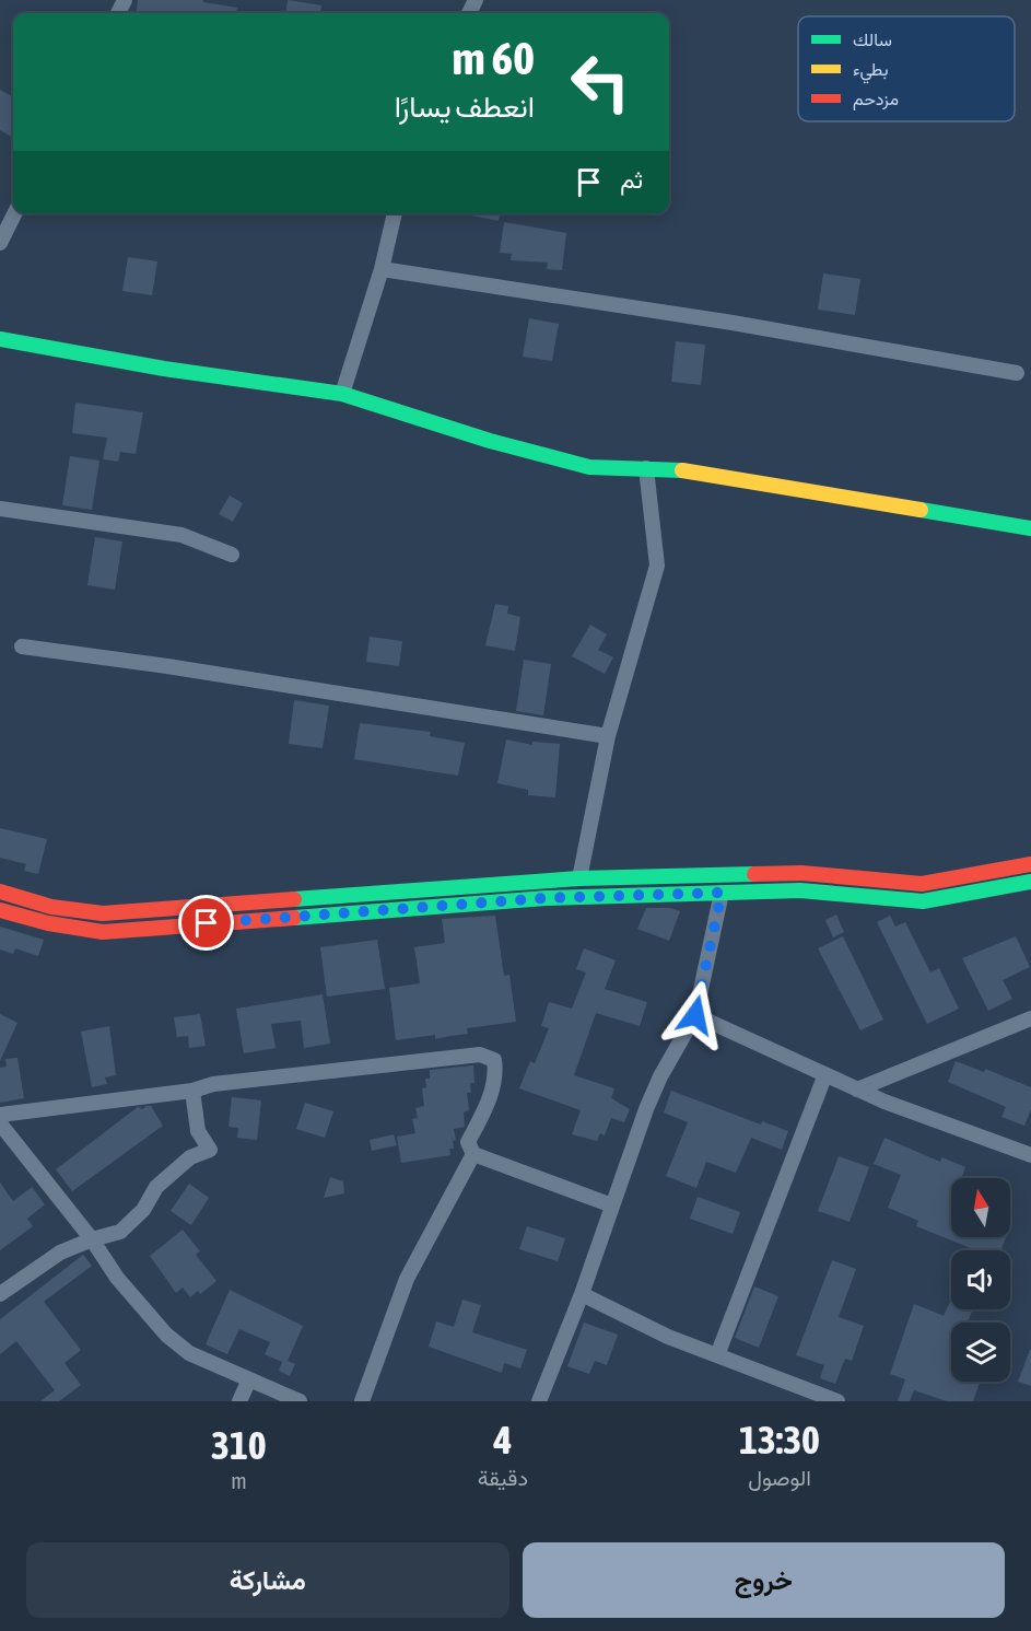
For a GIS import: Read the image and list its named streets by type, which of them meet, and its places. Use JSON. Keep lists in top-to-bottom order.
{
  "legend": ["سالك", "بطيء", "مزدحم"],
  "north": "top",
  "page": {
    "turn": ["60 m", "انعطف يسارًا"],
    "then": "ثم",
    "eta": [
      "13:30",
      "الوصول",
      "4",
      "دقيقة",
      "310",
      "m"
    ],
    "buttons": ["خروج", "مشاركة"]
  }
}
